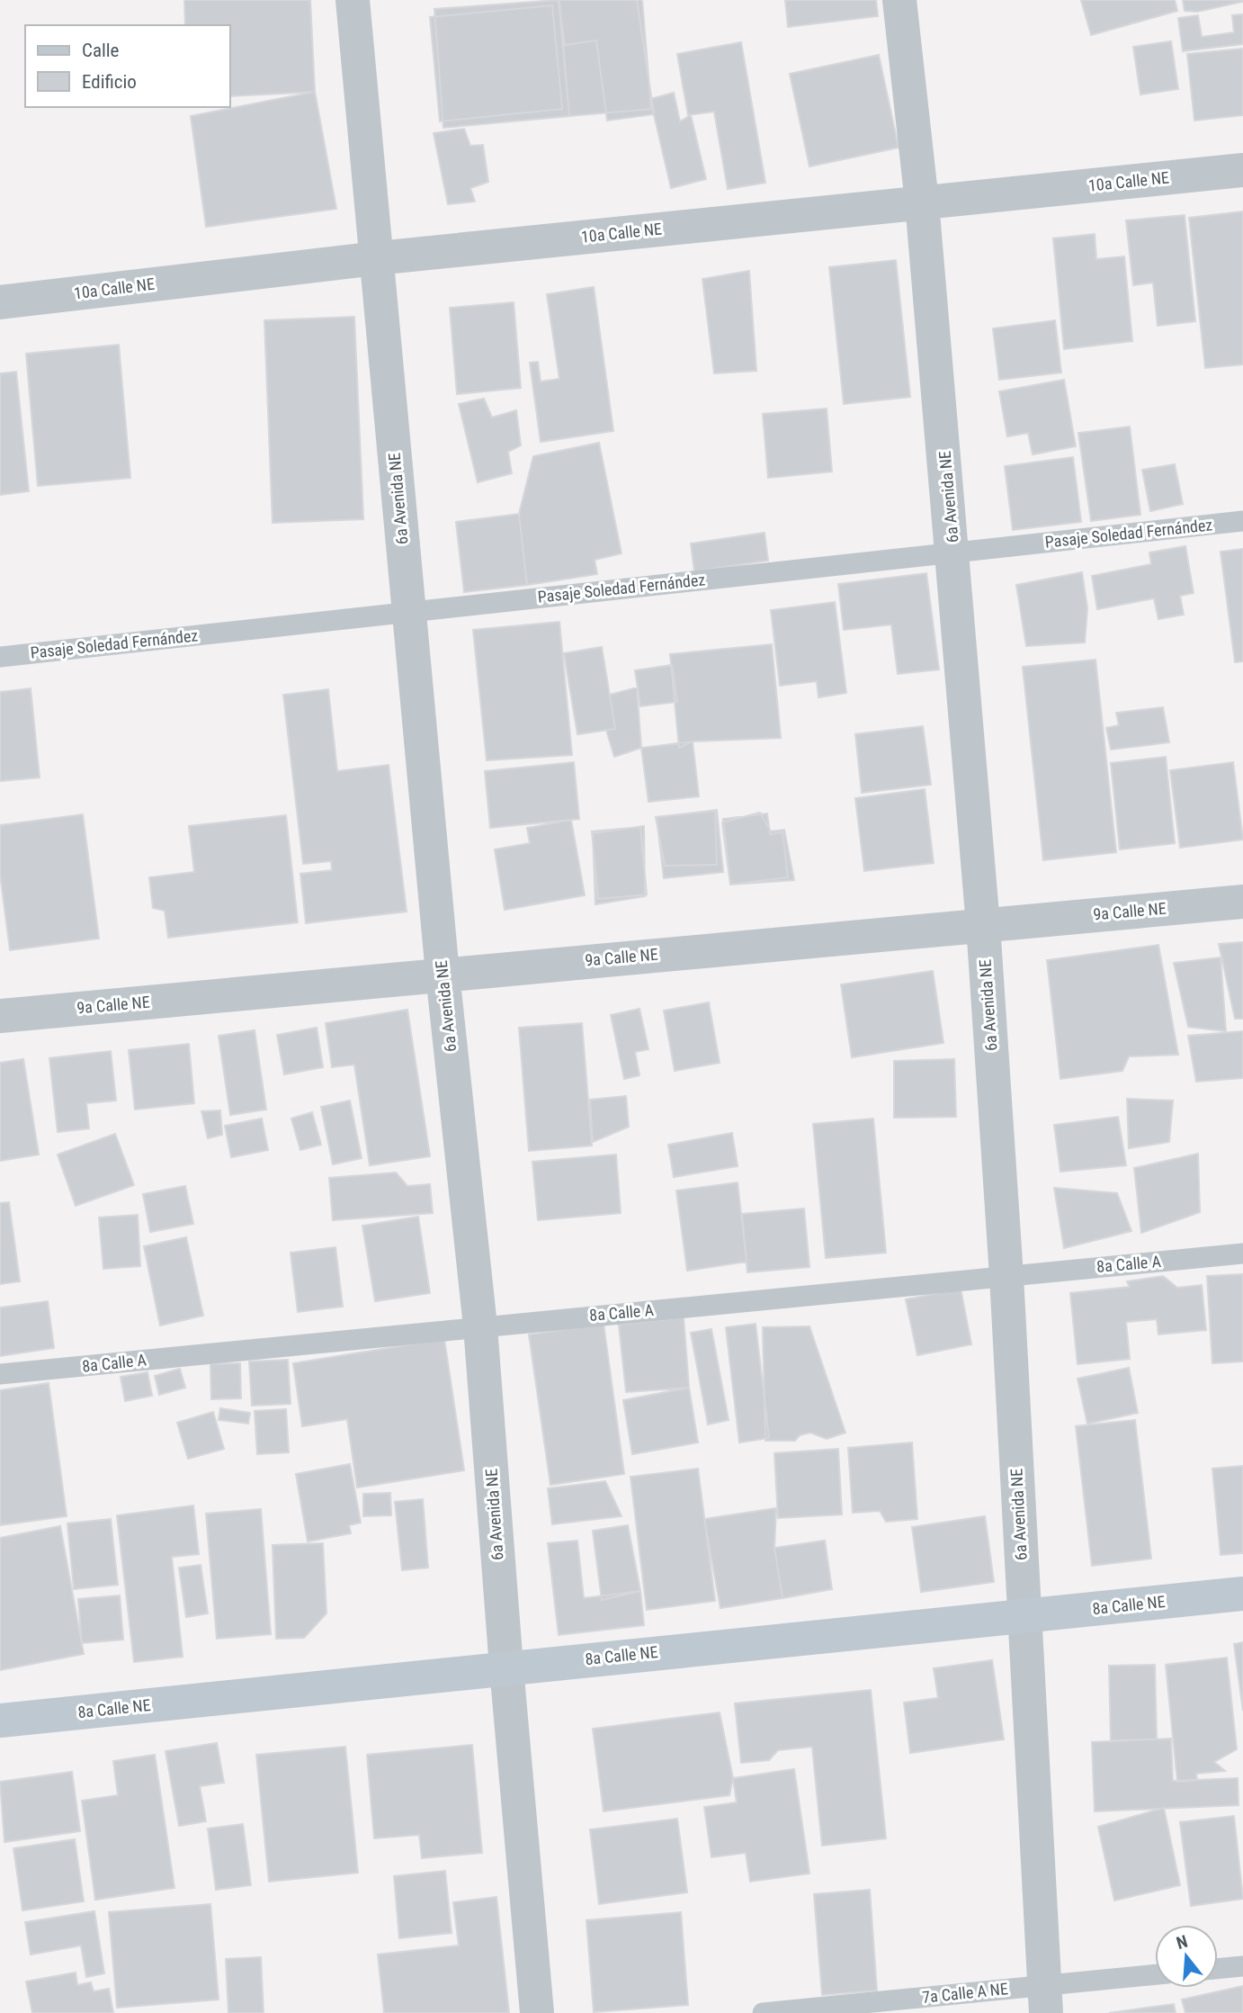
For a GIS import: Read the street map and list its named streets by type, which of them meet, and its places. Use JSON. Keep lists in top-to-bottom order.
{
  "streets": {
    "street": [
      "10a Calle NE",
      "6a Avenida NE",
      "9a Calle NE",
      "8a Calle NE"
    ],
    "lane": ["Pasaje Soledad Fernández", "8a Calle A", "7a Calle A NE"]
  },
  "crossings": [
    ["10a Calle NE", "6a Avenida NE"],
    ["6a Avenida NE", "Pasaje Soledad Fernández"],
    ["6a Avenida NE", "9a Calle NE"],
    ["6a Avenida NE", "8a Calle A"],
    ["6a Avenida NE", "8a Calle NE"],
    ["6a Avenida NE", "7a Calle A NE"]
  ],
  "legend": ["Calle", "Edificio"],
  "north": "top"
}
